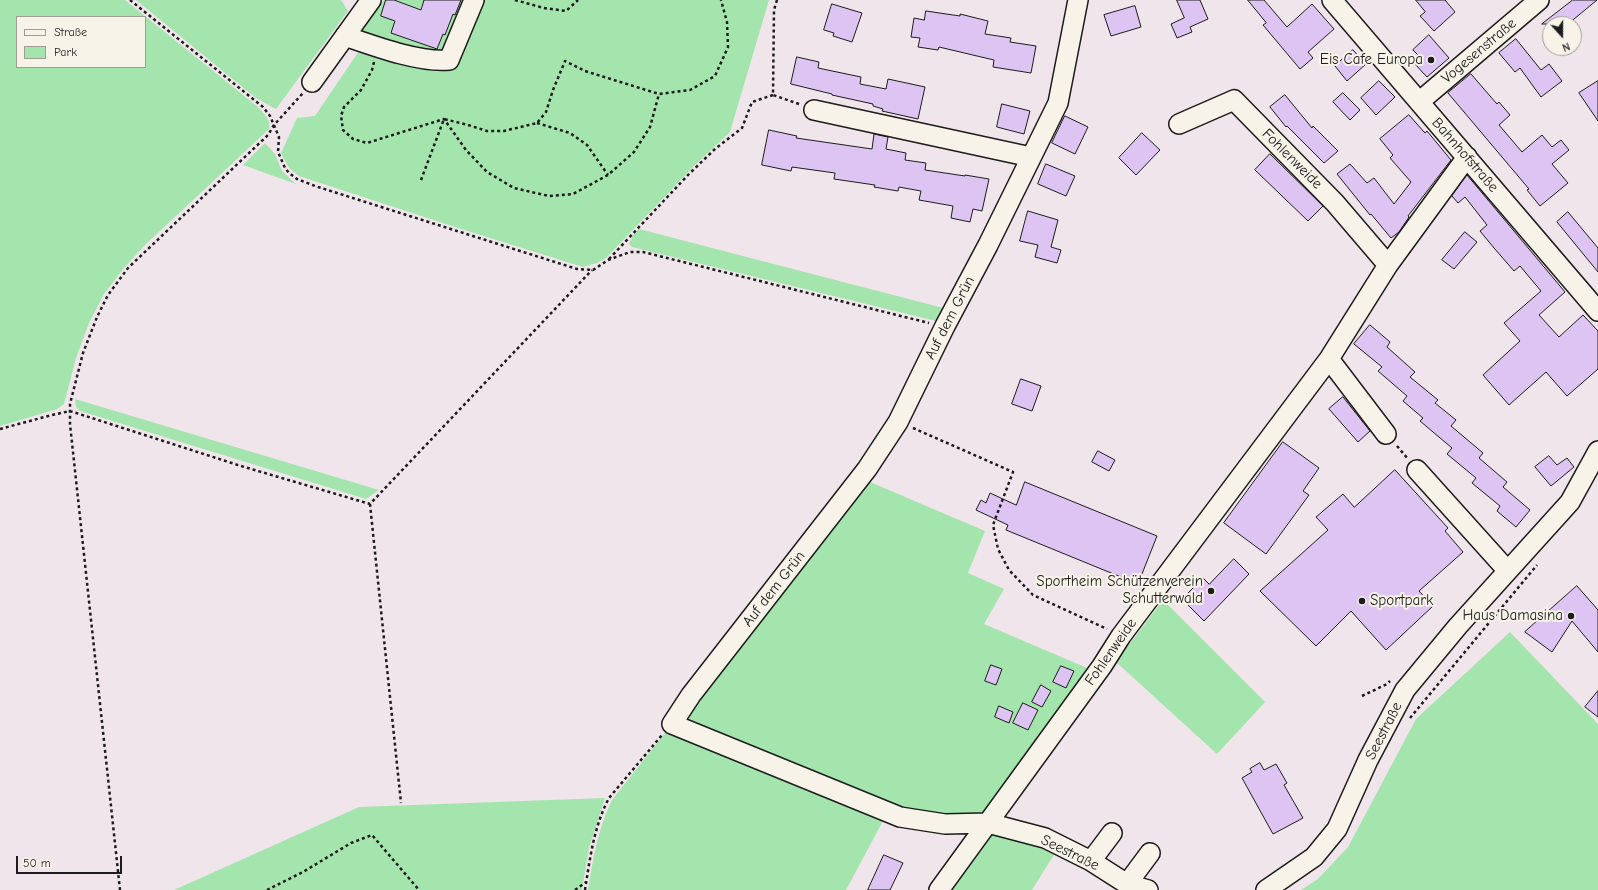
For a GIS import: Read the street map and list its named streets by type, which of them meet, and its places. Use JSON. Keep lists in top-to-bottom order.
{
  "streets": {
    "street": [
      "Vogesenstraße",
      "Bahnhofstraße",
      "Fohlenweide",
      "Auf dem Grün",
      "Seestraße"
    ]
  },
  "crossings": [
    ["Vogesenstraße", "Bahnhofstraße"],
    ["Bahnhofstraße", "Fohlenweide"],
    ["Fohlenweide", "Seestraße"]
  ],
  "places": [
    "Eis Cafe Europa",
    "Sportheim Schützenverein Schutterwald",
    "Sportpark",
    "Haus Damasina"
  ],
  "legend": ["Straße", "Park"],
  "scale_bar": "50 m",
  "north": "bottom"
}
